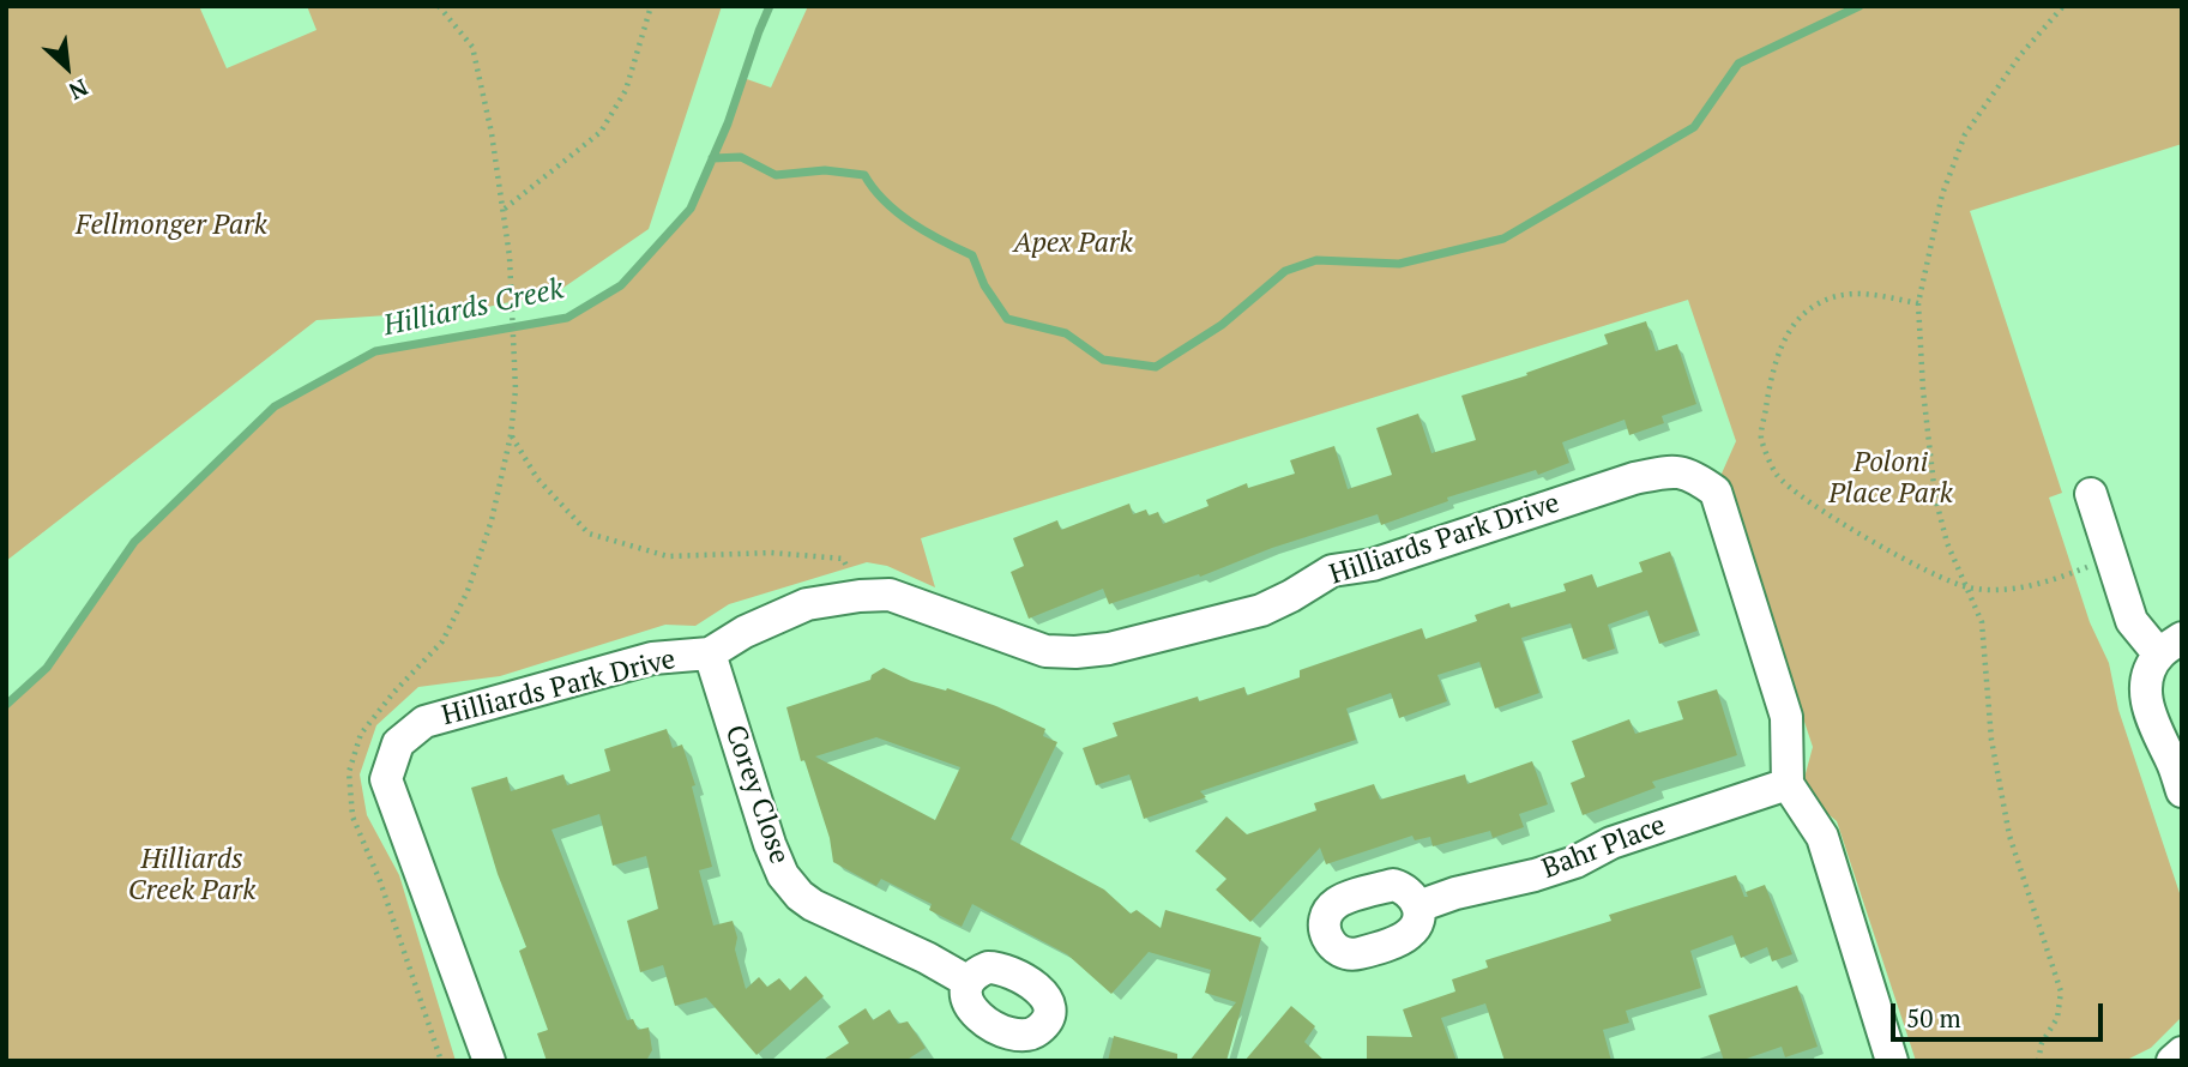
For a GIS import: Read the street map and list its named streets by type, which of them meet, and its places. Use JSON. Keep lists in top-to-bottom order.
{
  "streets": {
    "street": ["Hilliards Park Drive", "Corey Close", "Bahr Place"]
  },
  "crossings": [
    ["Hilliards Park Drive", "Corey Close"],
    ["Hilliards Park Drive", "Bahr Place"]
  ],
  "water": ["Hilliards Creek"],
  "parks": [
    "Fellmonger Park",
    "Apex Park",
    "Poloni Place Park",
    "Hilliards Creek Park"
  ],
  "scale_bar": "50 m",
  "north": "bottom right"
}
